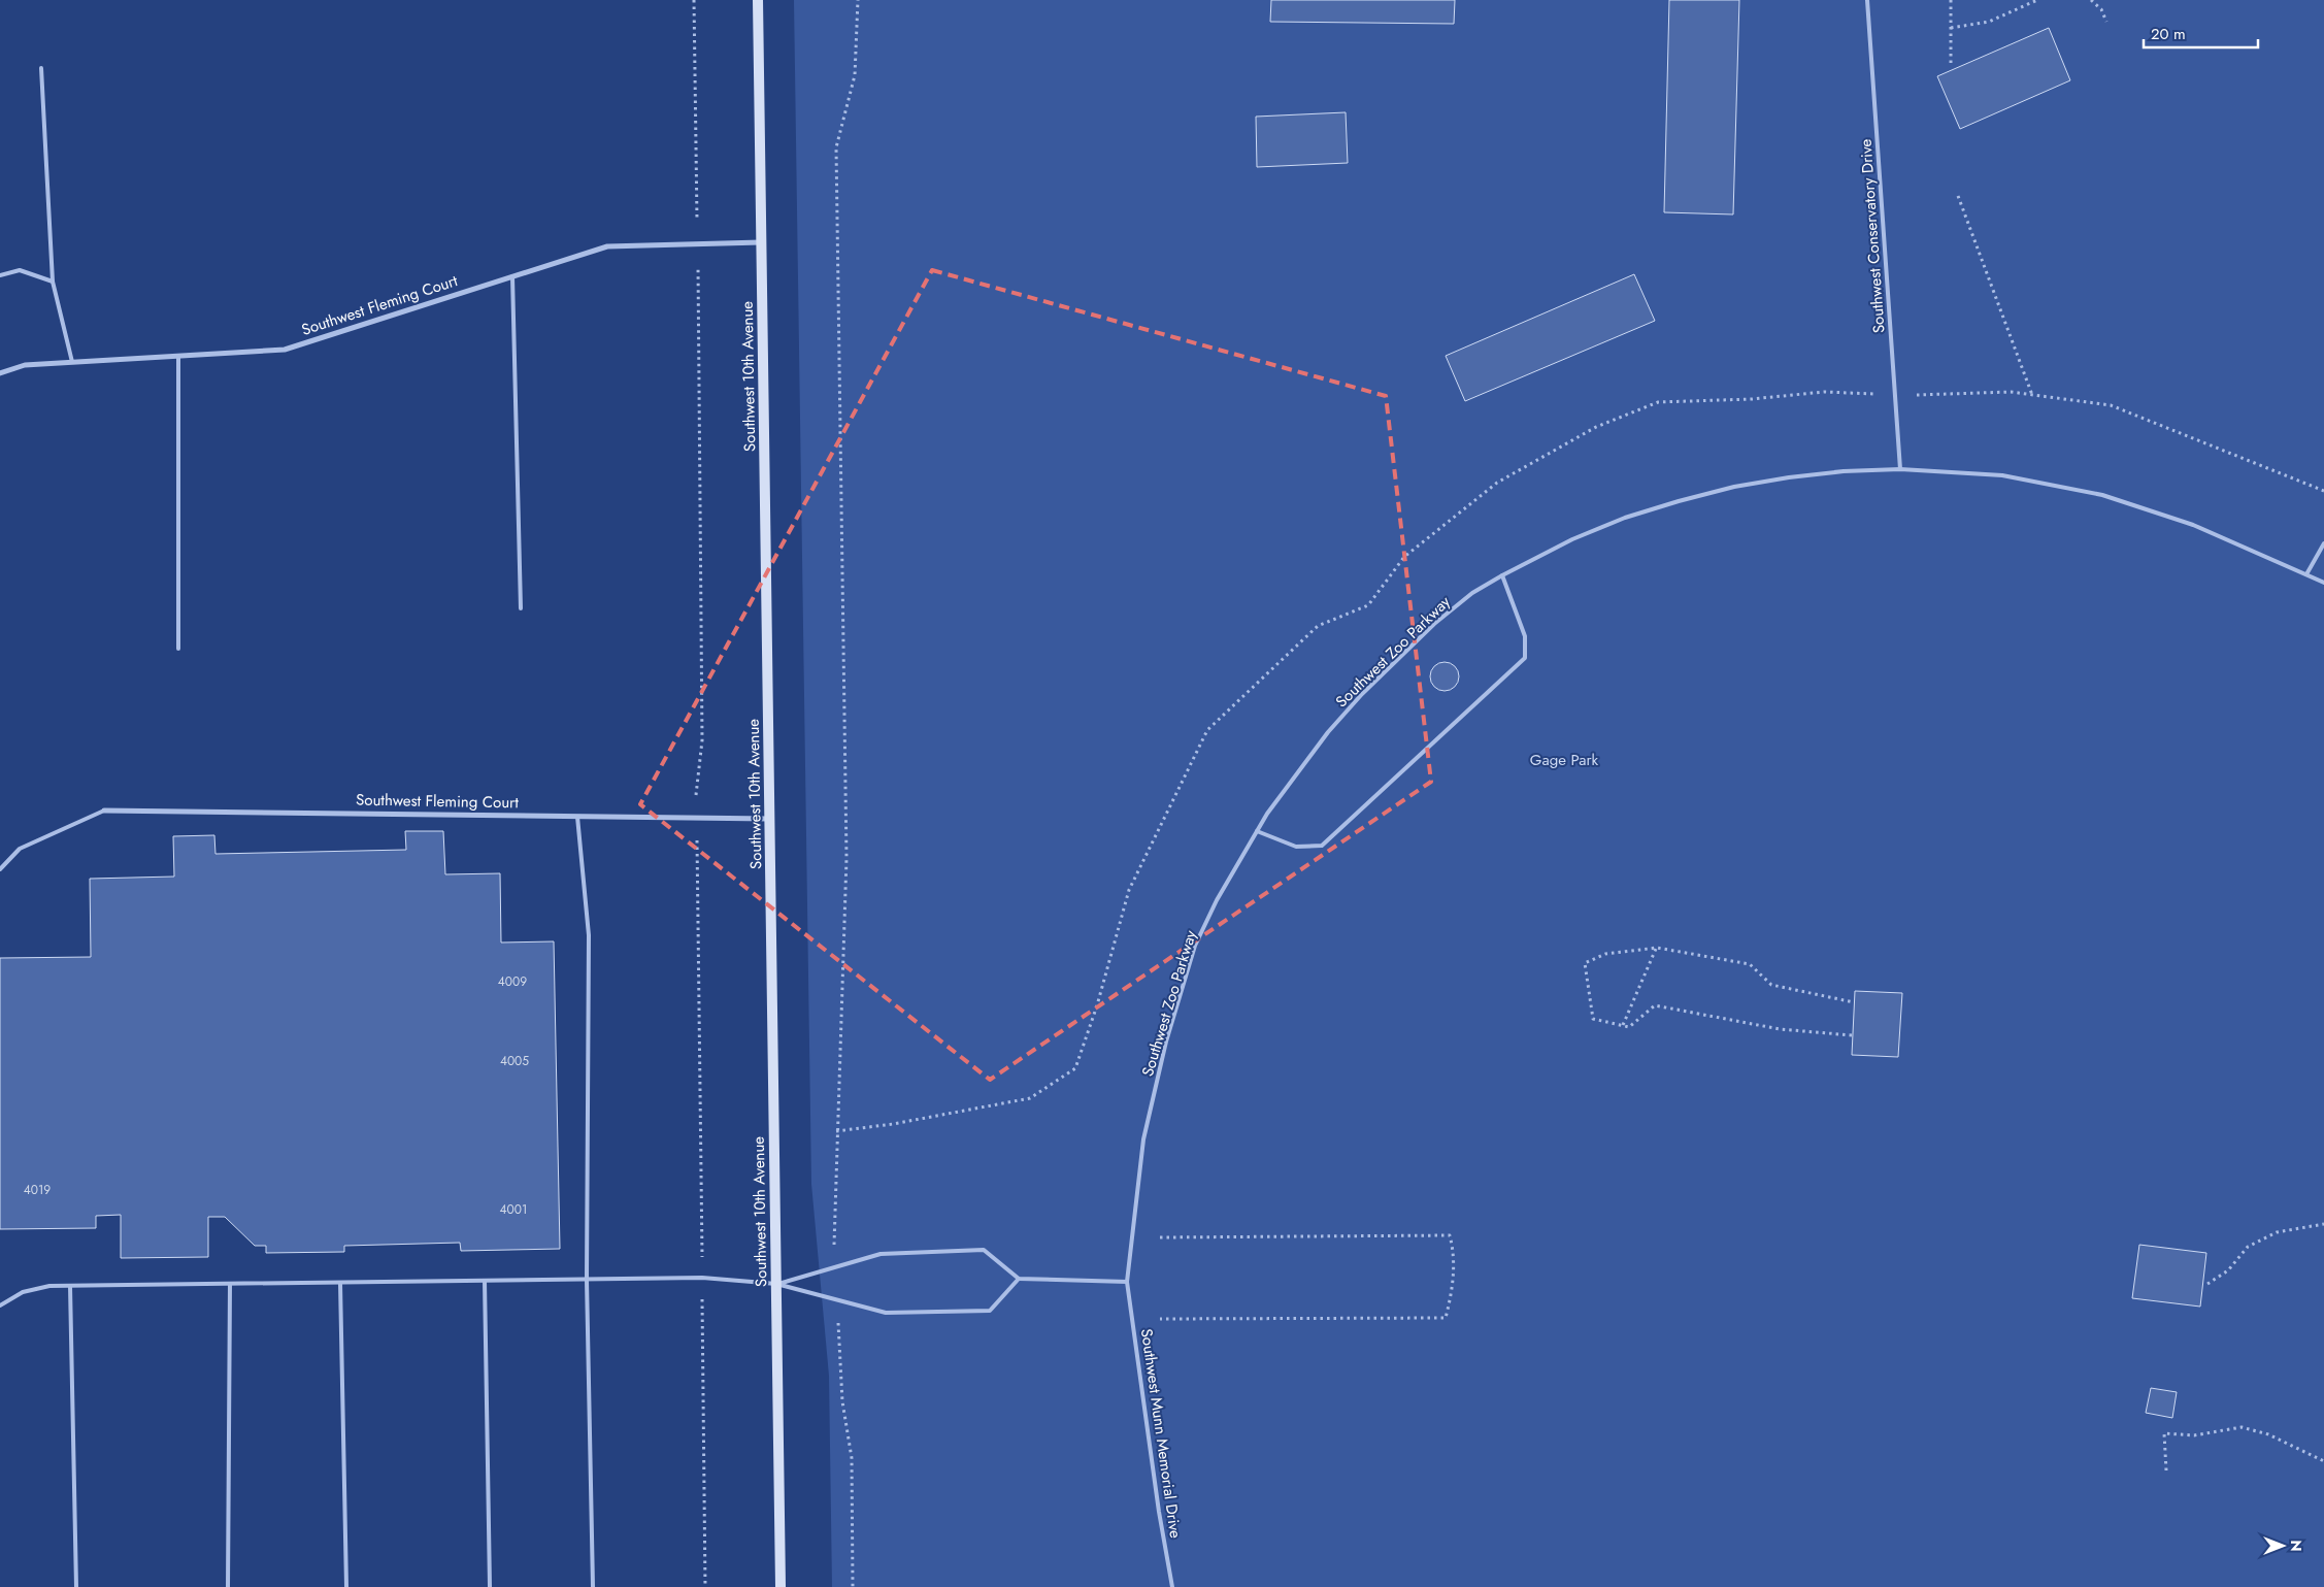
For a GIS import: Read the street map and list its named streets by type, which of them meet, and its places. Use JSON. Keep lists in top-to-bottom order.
{
  "streets": {
    "main road": ["Southwest 10th Avenue"],
    "street": ["Southwest Fleming Court"],
    "lane": ["Southwest Conservatory Drive", "Southwest Zoo Parkway", "Southwest Munn Memorial Drive"]
  },
  "crossings": [
    ["Southwest Conservatory Drive", "Southwest Zoo Parkway"],
    ["Southwest Fleming Court", "Southwest 10th Avenue"],
    ["Southwest Zoo Parkway", "Southwest Munn Memorial Drive"]
  ],
  "parks": ["Gage Park"],
  "house_numbers": [
    "4009",
    "4005",
    "4019",
    "4001"
  ],
  "scale_bar": "20 m",
  "north": "right"
}
